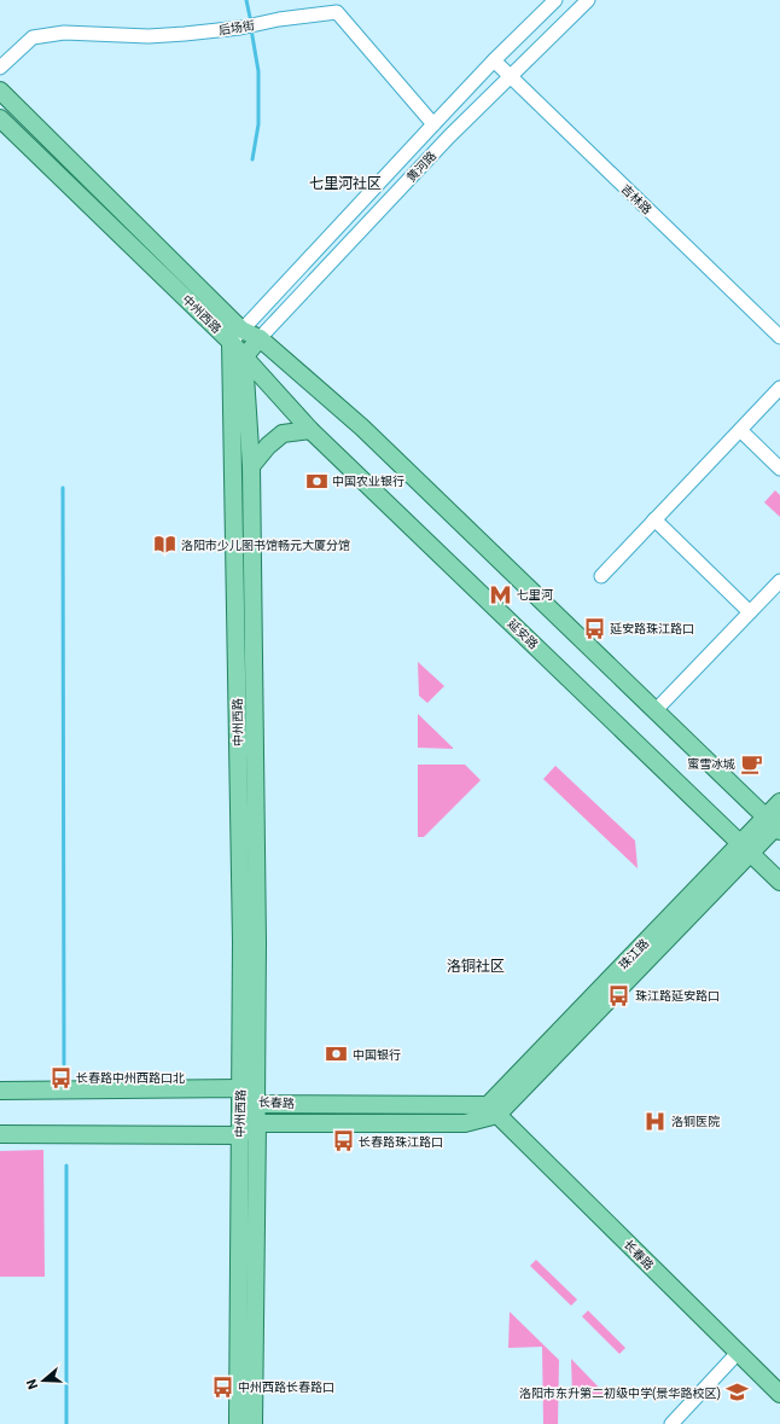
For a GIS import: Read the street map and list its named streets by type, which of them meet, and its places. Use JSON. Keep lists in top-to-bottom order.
{
  "streets": {
    "main road": [
      "中州西路",
      "延安路",
      "珠江路",
      "长春路"
    ],
    "street": ["后场街", "黄河路", "吉林路"]
  },
  "crossings": [
    ["后场街", "黄河路"],
    ["黄河路", "吉林路"],
    ["黄河路", "中州西路"],
    ["黄河路", "延安路"],
    ["中州西路", "延安路"],
    ["中州西路", "长春路"],
    ["延安路", "珠江路"],
    ["珠江路", "长春路"]
  ],
  "districts": ["七里河社区", "洛铜社区"],
  "places": {
    "bank": ["中国农业银行", "中国银行"],
    "library": ["洛阳市少儿图书馆畅元大厦分馆"],
    "metro station": ["七里河"],
    "bus stop": [
      "延安路珠江路口",
      "珠江路延安路口",
      "长春路中州西路口北",
      "长春路珠江路口",
      "中州西路长春路口"
    ],
    "cafe": ["蜜雪冰城"],
    "hospital": ["洛铜医院"],
    "school or university": ["洛阳市东升第二初级中学(景华路校区)"]
  },
  "north": "left"
}
